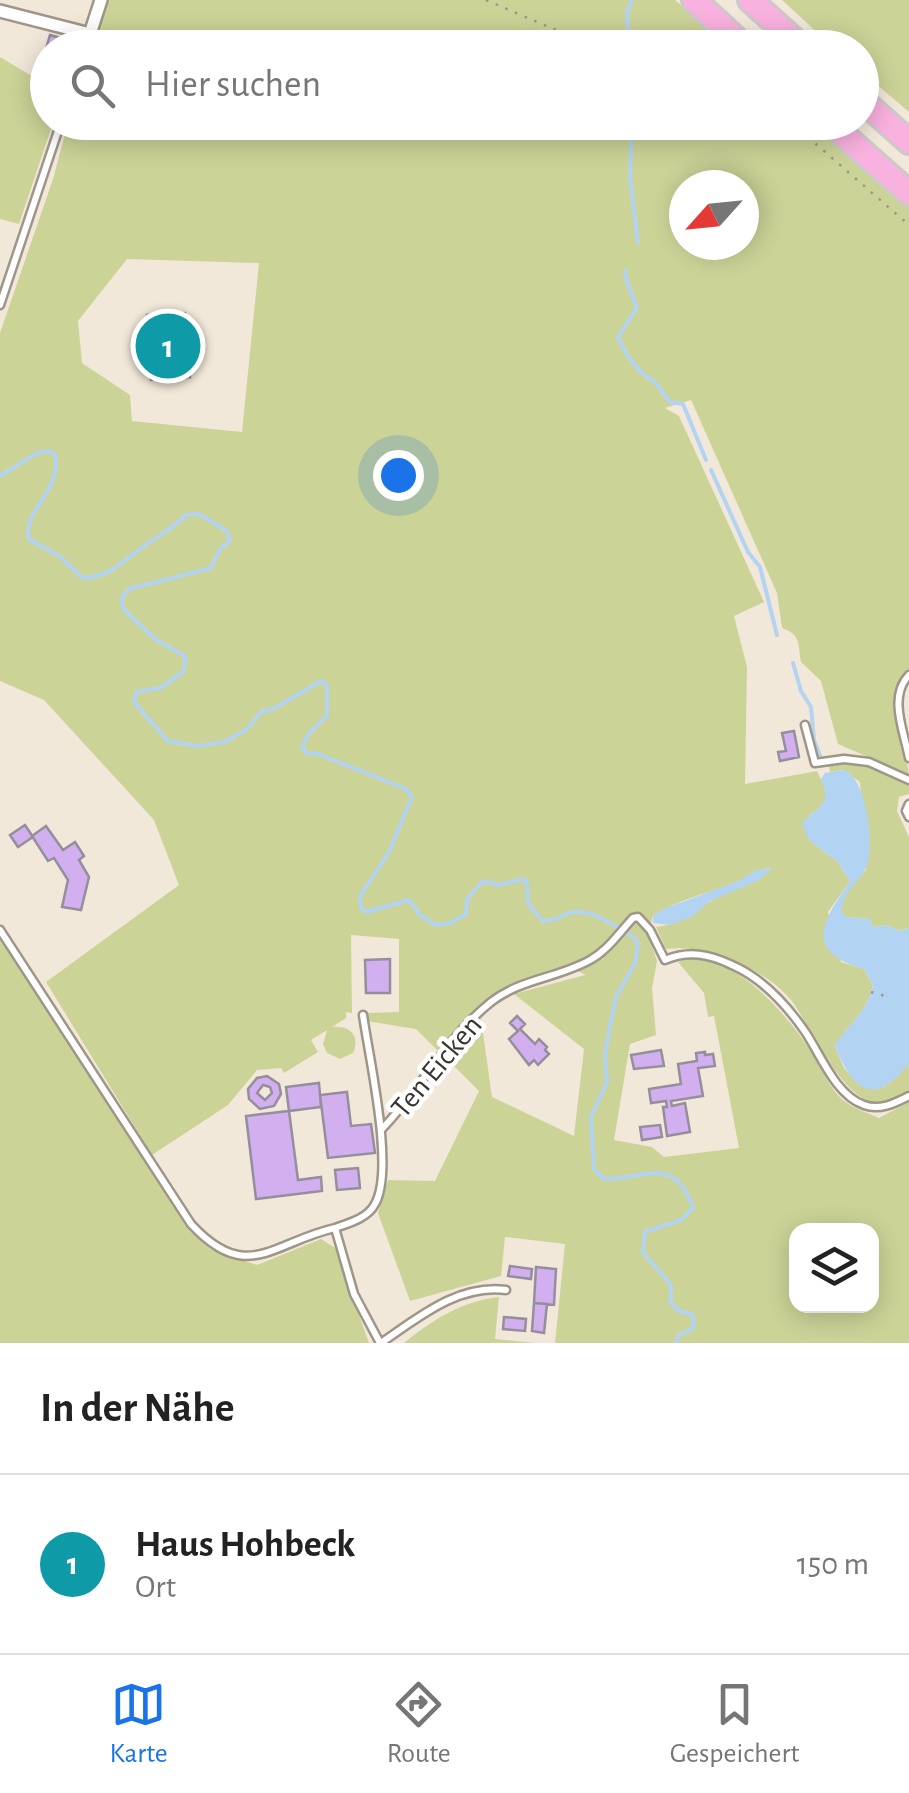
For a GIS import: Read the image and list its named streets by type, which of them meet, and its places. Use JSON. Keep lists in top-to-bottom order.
{
  "streets": {
    "lane": ["Ten Eicken"]
  },
  "north": "bottom left",
  "page": {
    "search": "Hier suchen",
    "pins": "1",
    "heading": "In der Nähe",
    "list": [
      {
        "mark": "1",
        "name": "Haus Hohbeck",
        "note": "Ort",
        "value": "150 m"
      }
    ],
    "nav": ["Karte", "Route", "Gespeichert"]
  }
}
